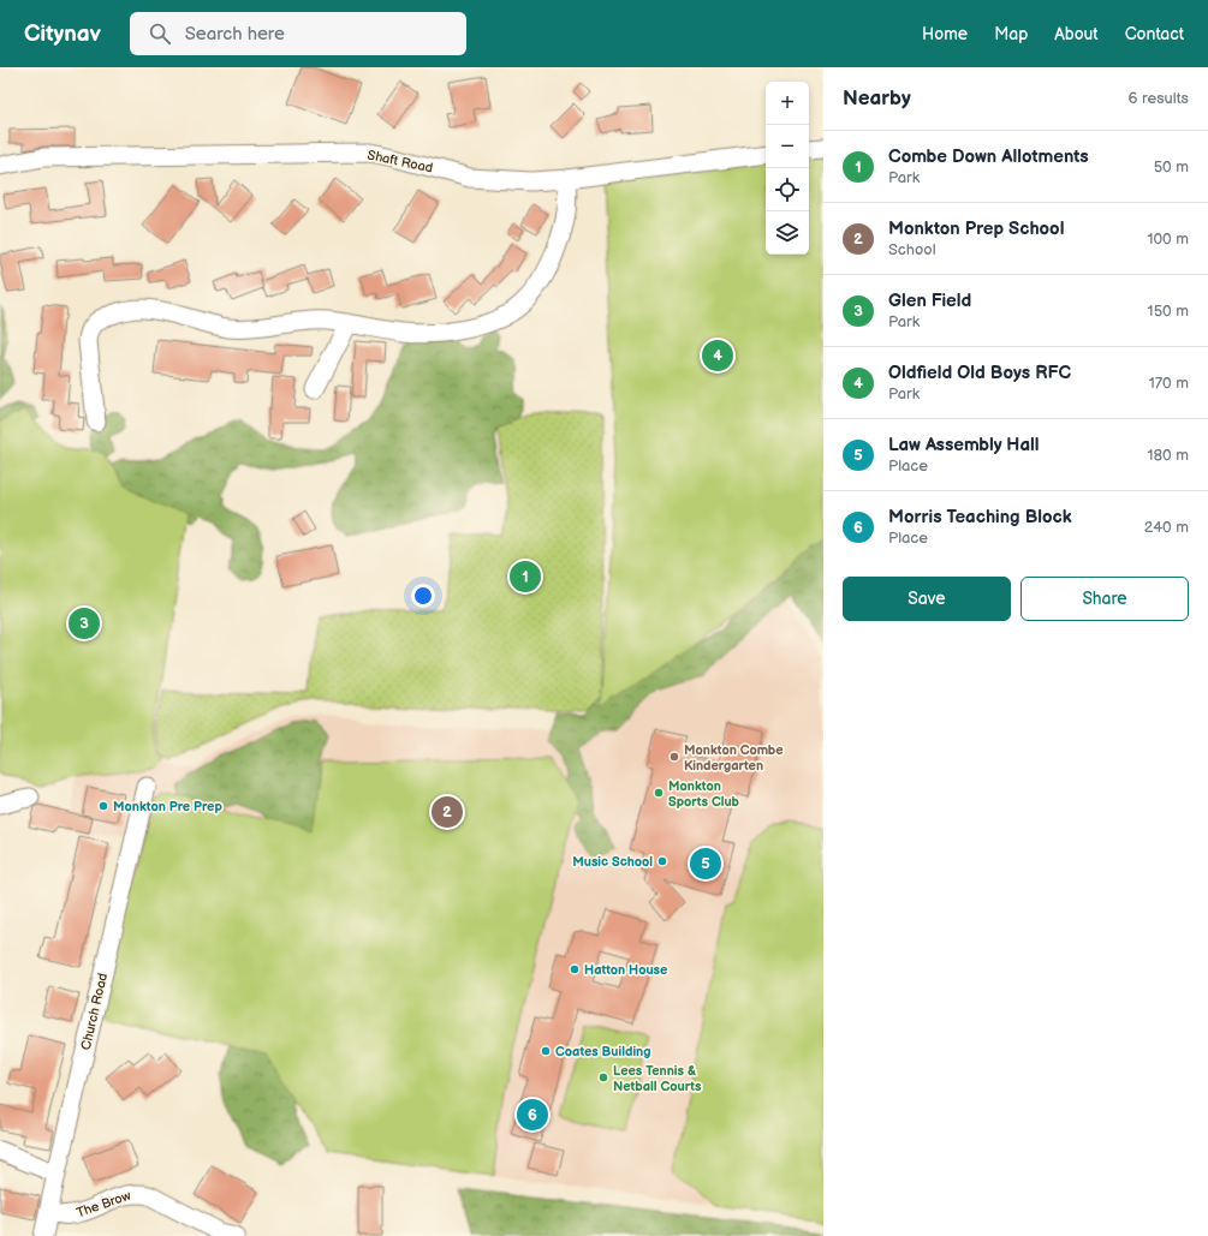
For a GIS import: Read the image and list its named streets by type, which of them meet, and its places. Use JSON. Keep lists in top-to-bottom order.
{
  "streets": {
    "street": ["Shaft Road", "Church Road", "The Brow"]
  },
  "crossings": [
    ["Church Road", "The Brow"]
  ],
  "places": [
    "Monkton Combe Kindergarten",
    "Monkton Sports Club",
    "Monkton Pre Prep",
    "Music School",
    "Hatton House",
    "Coates Building",
    "Lees Tennis & Netball Courts"
  ],
  "page": {
    "header": "Citynav",
    "search": "Search here",
    "nav": [
      "Home",
      "Map",
      "About",
      "Contact"
    ],
    "heading": ["Nearby", "6 results"],
    "map_buttons": ["+", "−"],
    "list": [
      {
        "mark": "1",
        "name": "Combe Down Allotments",
        "note": "Park",
        "value": "50 m"
      },
      {
        "mark": "2",
        "name": "Monkton Prep School",
        "note": "School",
        "value": "100 m"
      },
      {
        "mark": "3",
        "name": "Glen Field",
        "note": "Park",
        "value": "150 m"
      },
      {
        "mark": "4",
        "name": "Oldfield Old Boys RFC",
        "note": "Park",
        "value": "170 m"
      },
      {
        "mark": "5",
        "name": "Law Assembly Hall",
        "note": "Place",
        "value": "180 m"
      },
      {
        "mark": "6",
        "name": "Morris Teaching Block",
        "note": "Place",
        "value": "240 m"
      }
    ],
    "pins": [
      "4",
      "1",
      "3",
      "2",
      "5",
      "6"
    ],
    "buttons": ["Save", "Share"]
  }
}
